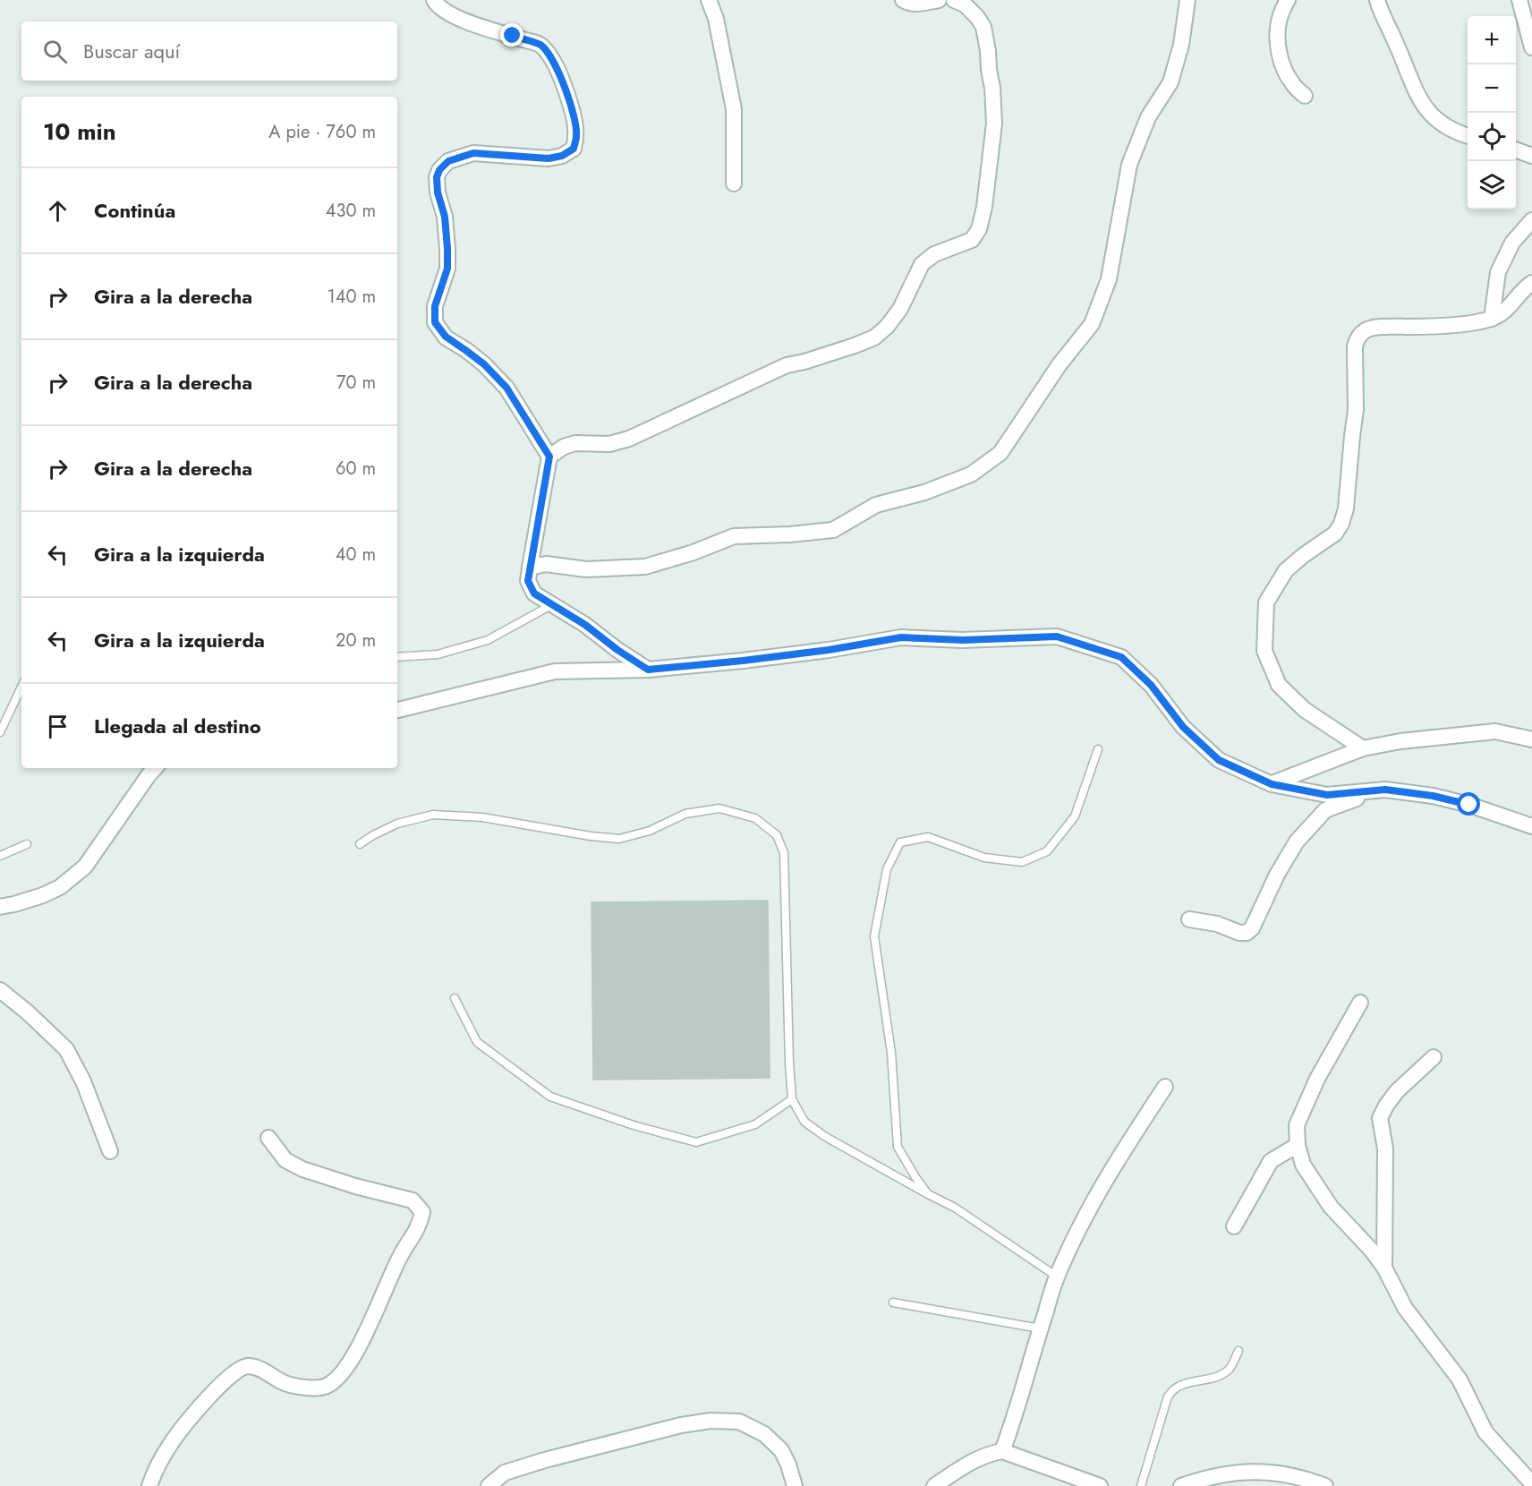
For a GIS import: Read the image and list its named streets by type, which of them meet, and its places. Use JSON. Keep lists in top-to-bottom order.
{
  "page": {
    "map_buttons": ["+", "−"],
    "search": "Buscar aquí",
    "heading": ["10 min", "A pie · 760 m"],
    "list": [
      ["Continúa", "430 m"],
      ["Gira a la derecha", "140 m"],
      ["Gira a la derecha", "70 m"],
      ["Gira a la derecha", "60 m"],
      ["Gira a la izquierda", "40 m"],
      ["Gira a la izquierda", "20 m"],
      "Llegada al destino"
    ]
  }
}
